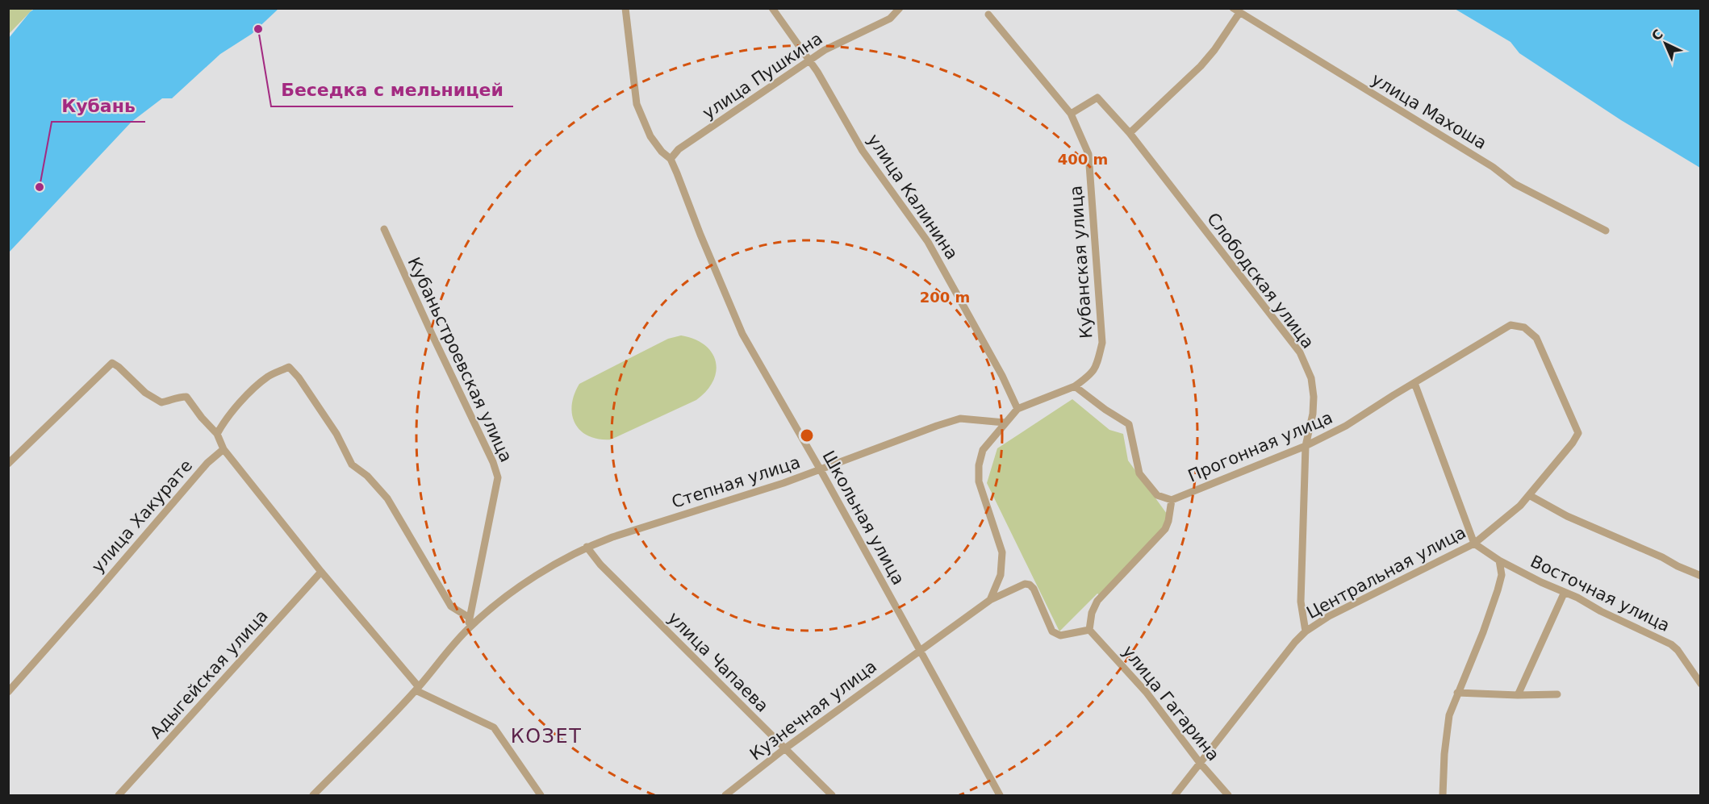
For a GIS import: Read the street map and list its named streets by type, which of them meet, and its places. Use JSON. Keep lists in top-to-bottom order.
{
  "streets": {
    "street": [
      "улица Пушкина",
      "улица Махоша",
      "улица Калинина",
      "Кубанская улица",
      "Слободская улица",
      "Кубаньстроевская улица",
      "Прогонная улица",
      "Степная улица",
      "улица Хакурате",
      "Школьная улица",
      "Центральная улица",
      "Восточная улица",
      "улица Чапаева",
      "Адыгейская улица",
      "улица Гагарина",
      "Кузнечная улица"
    ]
  },
  "crossings": [
    ["улица Пушкина", "улица Калинина"],
    ["улица Пушкина", "Школьная улица"],
    ["улица Калинина", "Кубанская улица"],
    ["Кубанская улица", "Слободская улица"],
    ["Слободская улица", "Прогонная улица"],
    ["Слободская улица", "Центральная улица"],
    ["Кубаньстроевская улица", "Степная улица"],
    ["Прогонная улица", "Центральная улица"],
    ["Степная улица", "Школьная улица"],
    ["Степная улица", "улица Чапаева"],
    ["Школьная улица", "Кузнечная улица"],
    ["Центральная улица", "Восточная улица"],
    ["Центральная улица", "улица Гагарина"],
    ["улица Чапаева", "Кузнечная улица"],
    ["улица Гагарина", "Кузнечная улица"]
  ],
  "districts": ["КОЗЕТ"],
  "places": ["Беседка с мельницей", "Кубань"],
  "north": "top left",
  "rings": ["400 m", "200 m"]
}
